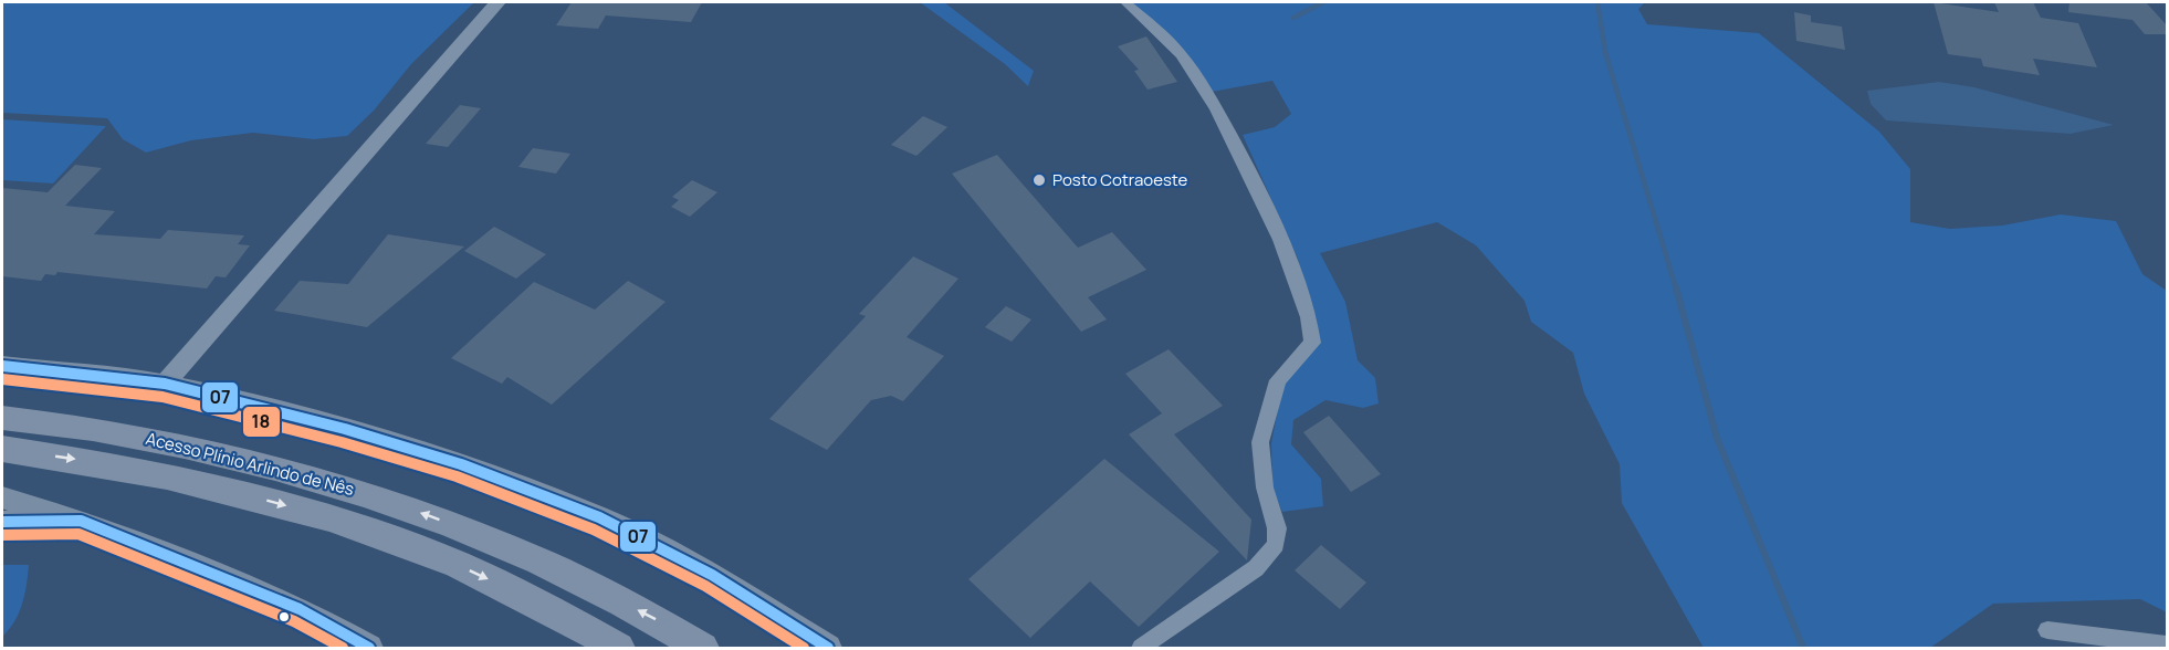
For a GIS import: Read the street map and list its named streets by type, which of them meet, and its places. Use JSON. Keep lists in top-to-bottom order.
{
  "streets": {
    "highway": ["Acesso Plínio Arlindo de Nês"]
  },
  "places": ["Posto Cotraoeste"],
  "lines": ["transit line 07", "transit line 18"]
}
